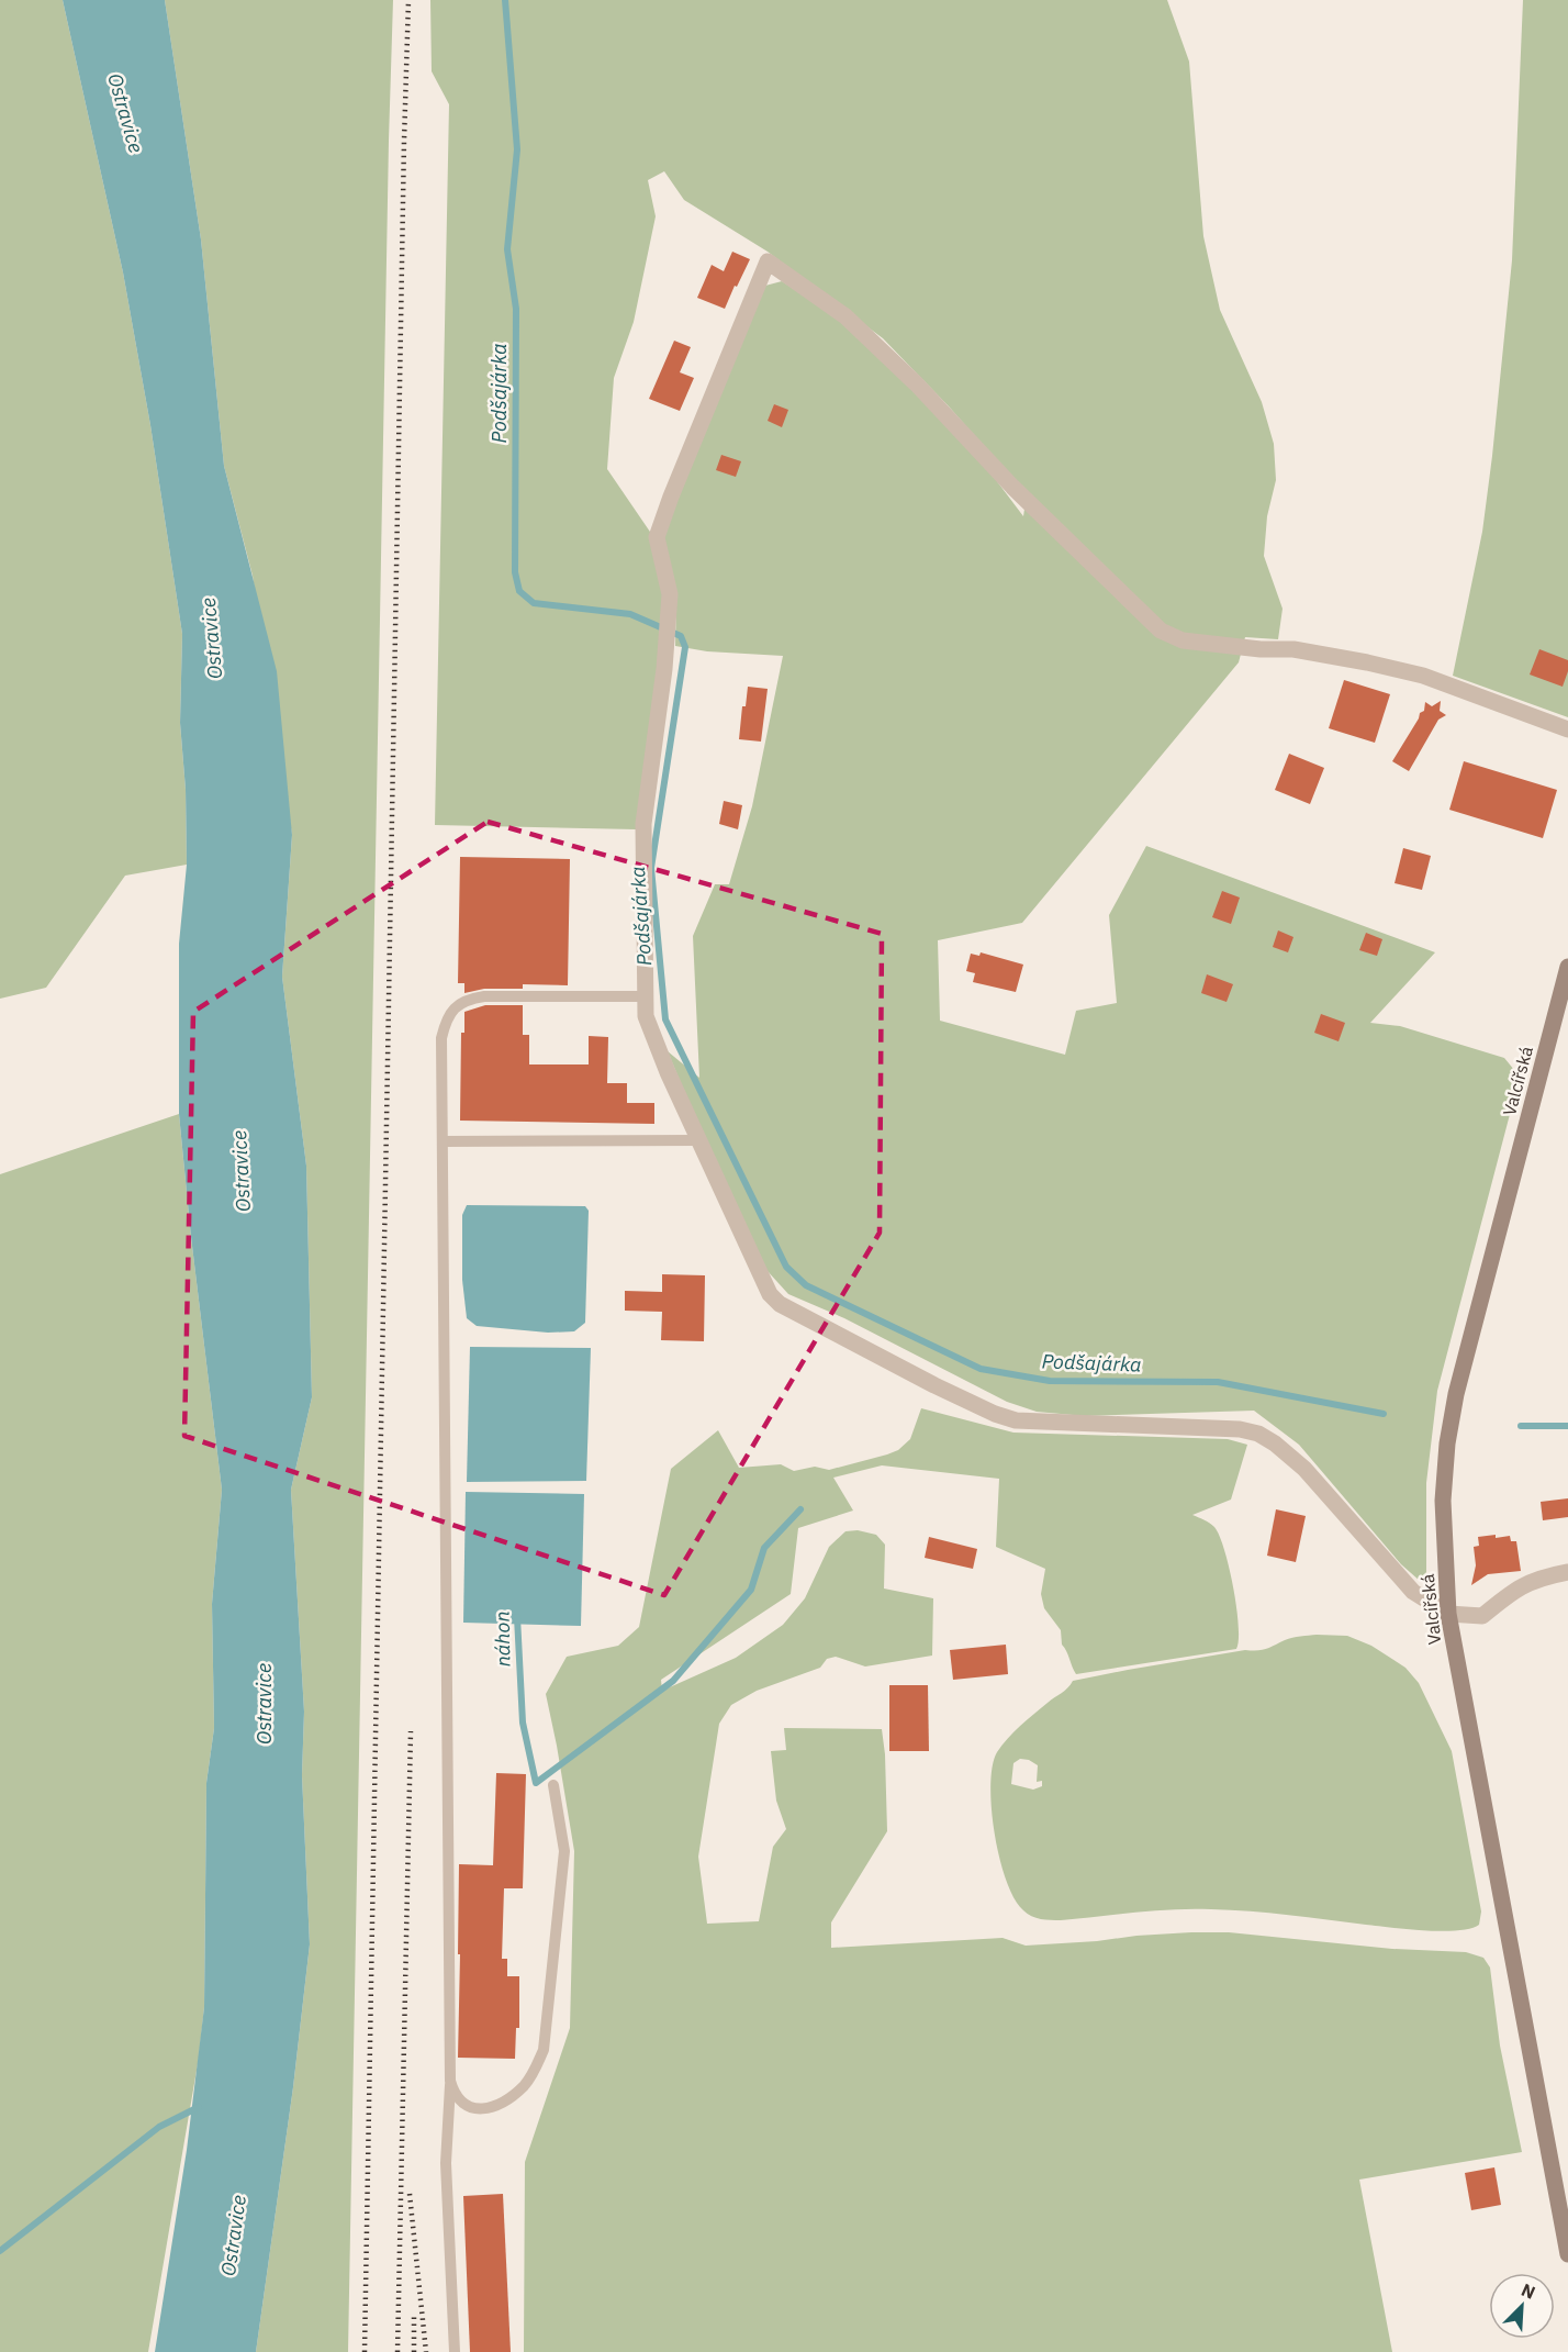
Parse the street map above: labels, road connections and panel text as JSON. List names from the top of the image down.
{
  "streets": {
    "main road": ["Valcířská"]
  },
  "water": ["Ostravice", "Podšajárka", "náhon"],
  "north": "top right"
}
